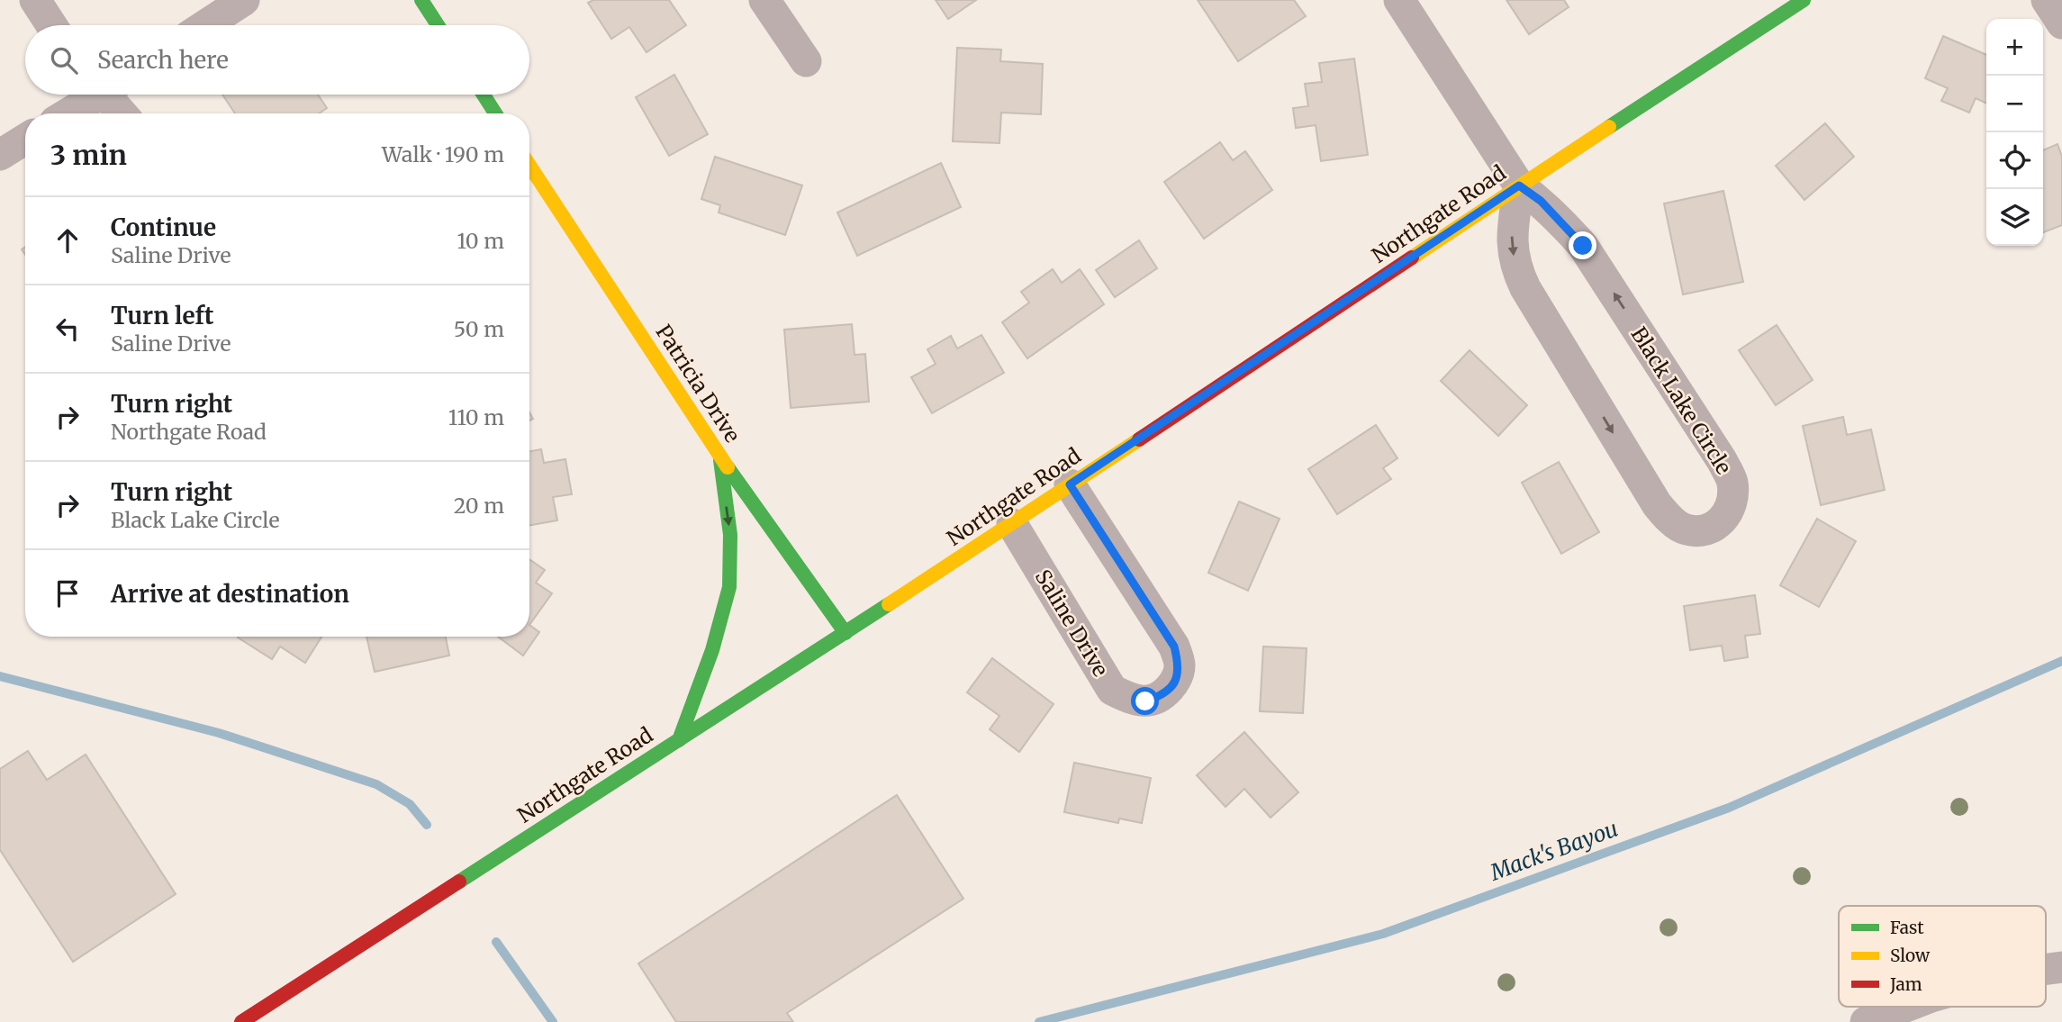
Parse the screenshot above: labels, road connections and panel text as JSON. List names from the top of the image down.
{
  "streets": {
    "main road": ["Northgate Road", "Patricia Drive"],
    "street": ["Black Lake Circle", "Saline Drive"]
  },
  "crossings": [
    ["Northgate Road", "Patricia Drive"],
    ["Northgate Road", "Black Lake Circle"],
    ["Northgate Road", "Saline Drive"]
  ],
  "water": ["Mack's Bayou"],
  "legend": ["Fast", "Slow", "Jam"],
  "page": {
    "map_buttons": ["+", "−"],
    "search": "Search here",
    "heading": ["3 min", "Walk · 190 m"],
    "list": [
      ["Continue", "Saline Drive", "10 m"],
      ["Turn left", "Saline Drive", "50 m"],
      ["Turn right", "Northgate Road", "110 m"],
      ["Turn right", "Black Lake Circle", "20 m"],
      "Arrive at destination"
    ]
  }
}
